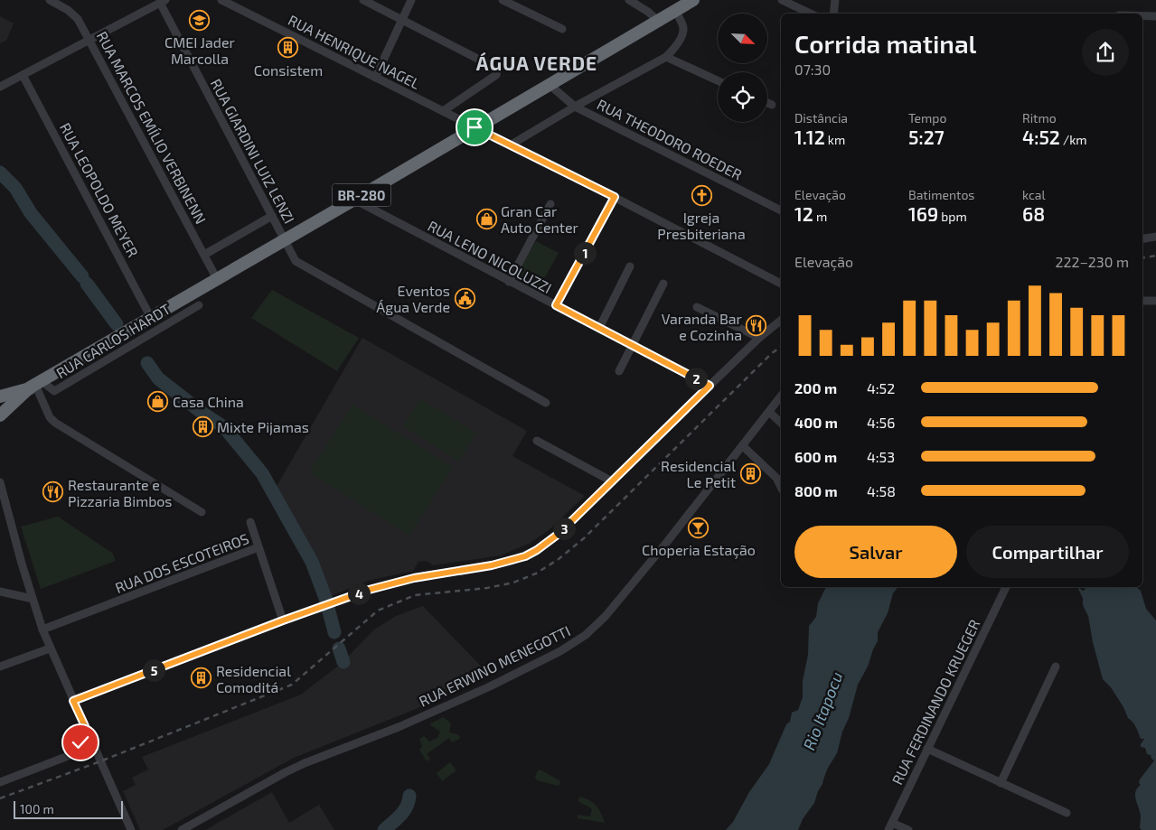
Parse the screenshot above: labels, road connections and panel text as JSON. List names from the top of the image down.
{
  "streets": {
    "highway": ["BR-280"],
    "street": [
      "RUA HENRIQUE NAGEL",
      "RUA MARCOS EMÍLIO VERBINENN",
      "RUA THEODORO ROEDER",
      "RUA GIARDINI LUIZ LENZI",
      "RUA LEOPOLDO MEYER",
      "RUA LENO NICOLUZZI",
      "RUA CARLOS HARDT",
      "RUA DOS ESCOTEIROS",
      "RUA ERWINO MENEGOTTI",
      "RUA FERDINANDO KRUEGER"
    ]
  },
  "crossings": [
    ["RUA HENRIQUE NAGEL", "BR-280"],
    ["RUA MARCOS EMÍLIO VERBINENN", "BR-280"],
    ["RUA THEODORO ROEDER", "BR-280"],
    ["RUA GIARDINI LUIZ LENZI", "BR-280"],
    ["RUA LEOPOLDO MEYER", "BR-280"],
    ["BR-280", "RUA LENO NICOLUZZI"],
    ["BR-280", "RUA CARLOS HARDT"]
  ],
  "districts": ["ÁGUA VERDE"],
  "water": ["Rio Itapocu"],
  "places": {
    "school or university": ["CMEI Jader Marcolla"],
    "building": [
      "Consistem",
      "Mixte Pijamas",
      "Residencial Le Petit",
      "Residencial Comoditá"
    ],
    "church": ["Igreja Presbiteriana"],
    "shop": ["Gran Car Auto Center", "Casa China"],
    "public building": ["Eventos Água Verde"],
    "restaurant": ["Varanda Bar e Cozinha", "Restaurante e Pizzaria Bimbos"],
    "bar": ["Choperia Estação"]
  },
  "scale_bar": "100 m",
  "north": "bottom right",
  "page": {
    "heading": ["Corrida matinal", "07:30"],
    "stats": [
      ["Distância", "1.12 km"],
      ["Tempo", "5:27"],
      ["Ritmo", "4:52 /km"],
      ["Elevação", "12 m"],
      ["Batimentos", "169 bpm"],
      ["kcal", "68"]
    ],
    "pins": [
      "1",
      "2",
      "3",
      "4",
      "5"
    ],
    "chart": ["Elevação", "222–230 m"],
    "list": [
      {
        "name": "200 m",
        "note": "4:52"
      },
      {
        "name": "400 m",
        "note": "4:56"
      },
      {
        "name": "600 m",
        "note": "4:53"
      },
      {
        "name": "800 m",
        "note": "4:58"
      }
    ],
    "buttons": ["Salvar", "Compartilhar"],
    "scale": "100 m"
  }
}
